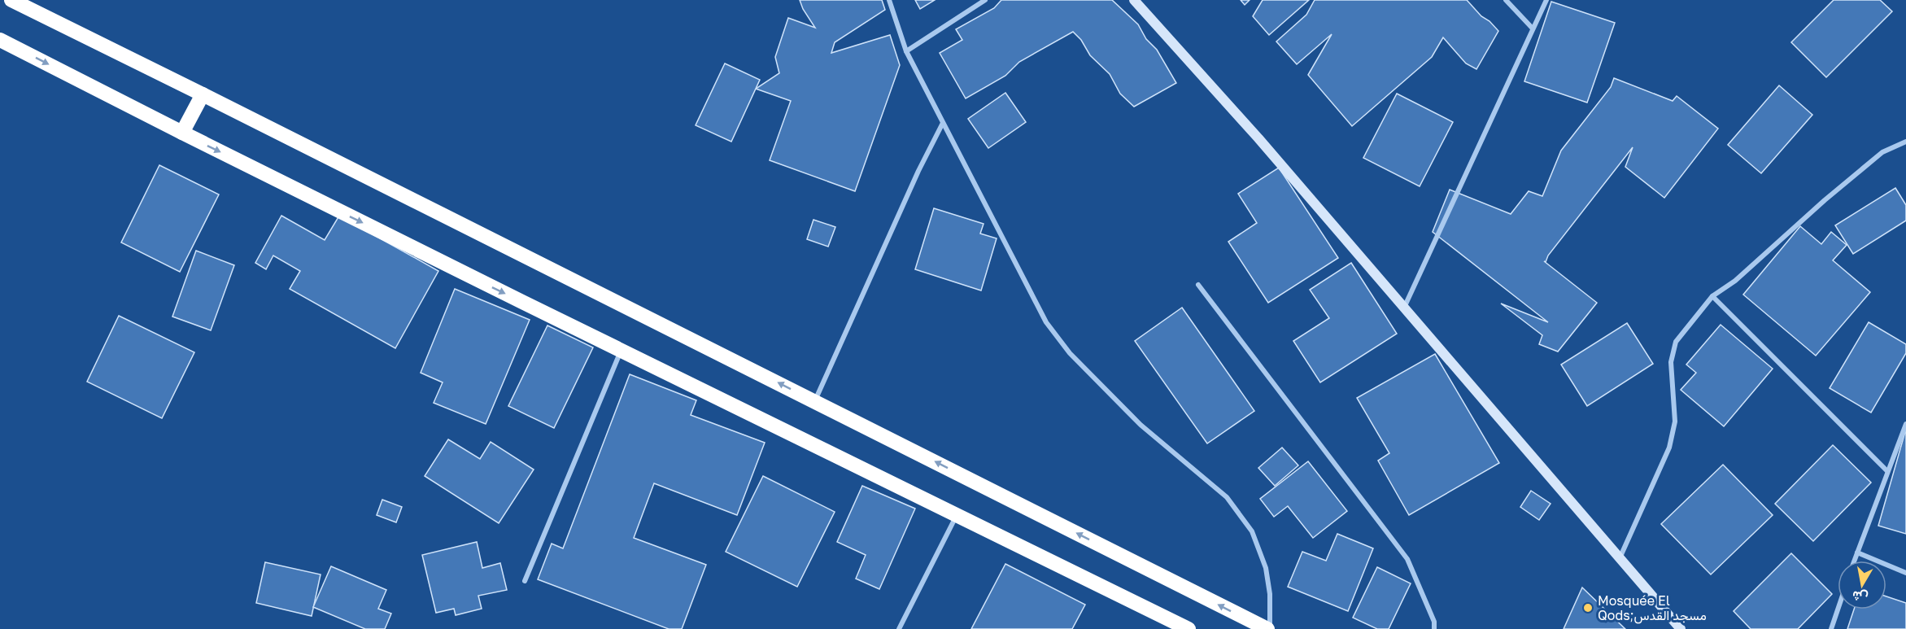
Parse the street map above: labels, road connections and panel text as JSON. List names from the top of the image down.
{
  "places": ["Mosquée El Qods;مسجد القدس"],
  "north": "bottom"
}
